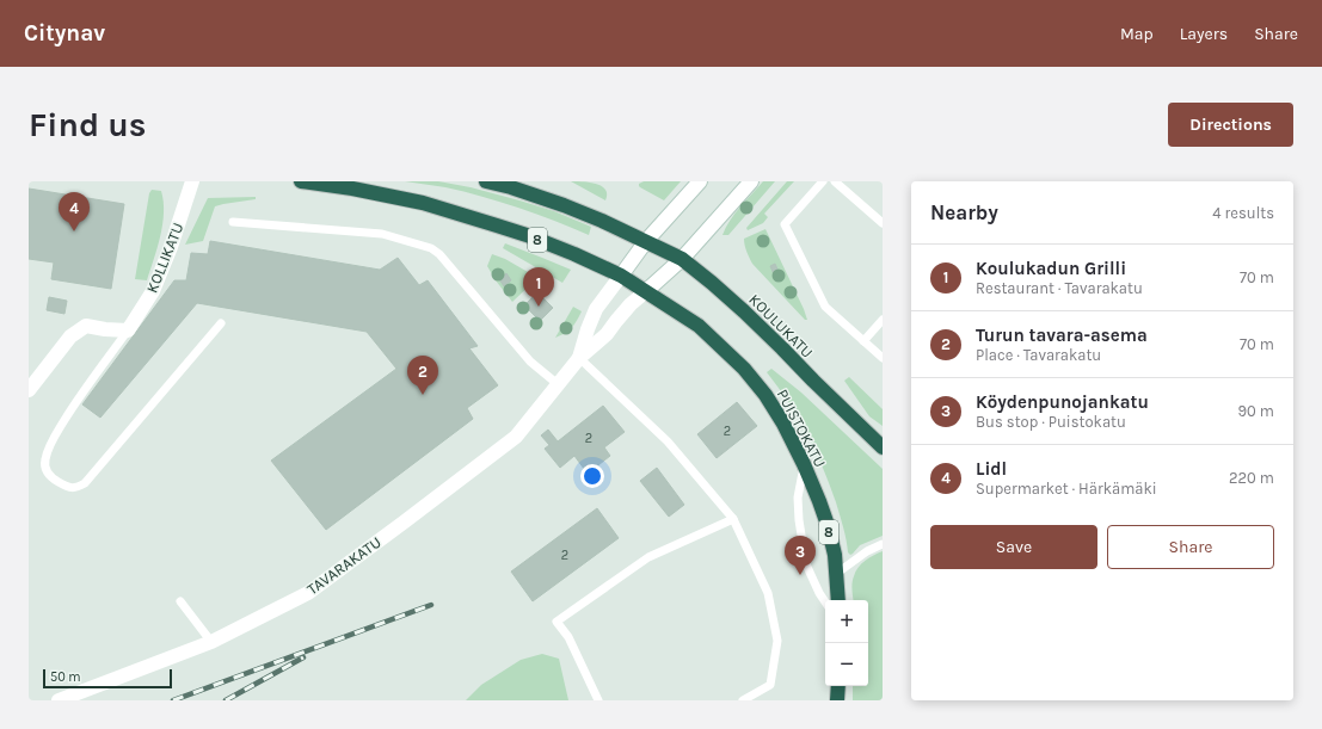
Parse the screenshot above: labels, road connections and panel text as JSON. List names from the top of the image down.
{
  "streets": {
    "highway": ["8", "KOULUKATU", "PUISTOKATU"],
    "street": ["KOLLIKATU", "TAVARAKATU"]
  },
  "crossings": [
    ["8", "PUISTOKATU"],
    ["8", "TAVARAKATU"],
    ["KOULUKATU", "TAVARAKATU"],
    ["PUISTOKATU", "TAVARAKATU"]
  ],
  "house_numbers": ["2", "2", "2"],
  "scale_bar": "50 m",
  "page": {
    "header": "Citynav",
    "nav": ["Map", "Layers", "Share"],
    "buttons": [
      "Directions",
      ["Save", "Share"]
    ],
    "title": "Find us",
    "heading": ["Nearby", "4 results"],
    "pins": [
      "4",
      "1",
      "2",
      "3"
    ],
    "list": [
      {
        "mark": "1",
        "name": "Koulukadun Grilli",
        "note": "Restaurant · Tavarakatu",
        "value": "70 m"
      },
      {
        "mark": "2",
        "name": "Turun tavara-asema",
        "note": "Place · Tavarakatu",
        "value": "70 m"
      },
      {
        "mark": "3",
        "name": "Köydenpunojankatu",
        "note": "Bus stop · Puistokatu",
        "value": "90 m"
      },
      {
        "mark": "4",
        "name": "Lidl",
        "note": "Supermarket · Härkämäki",
        "value": "220 m"
      }
    ],
    "map_buttons": ["+", "−"],
    "scale": "50 m"
  }
}
